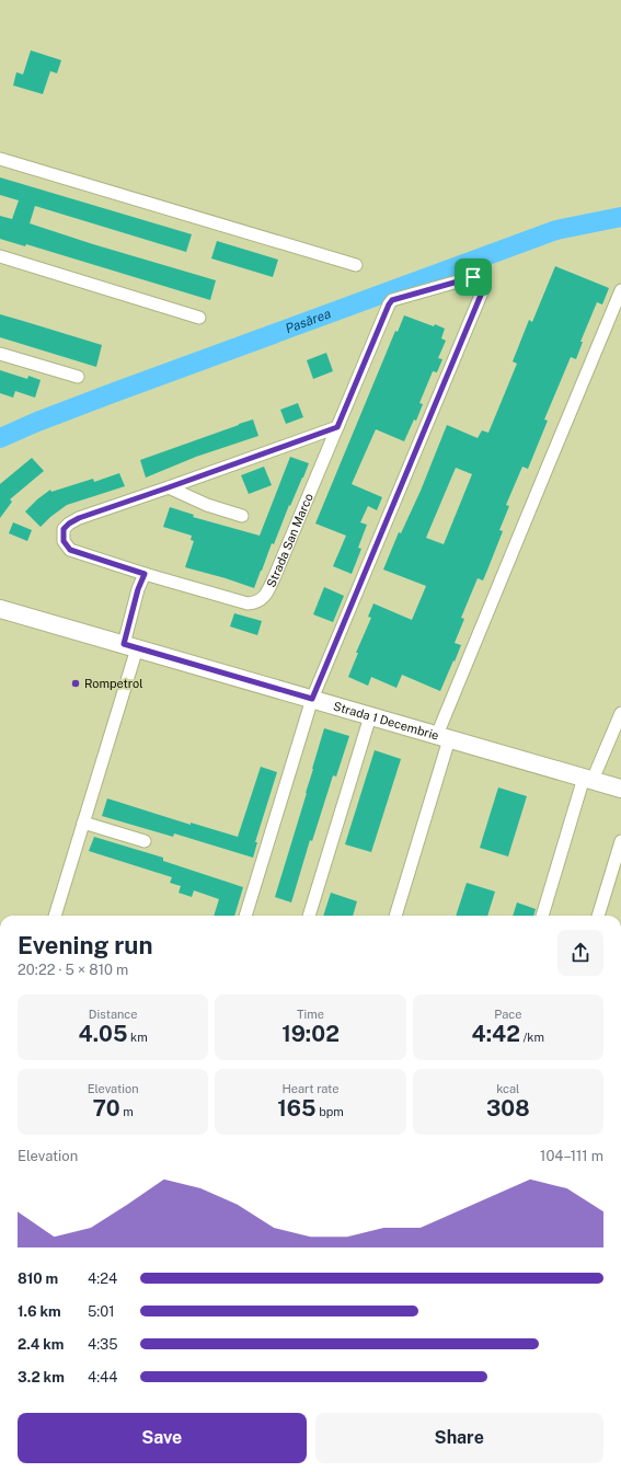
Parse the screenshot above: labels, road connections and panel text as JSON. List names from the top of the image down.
{
  "streets": {
    "main road": ["Strada 1 Decembrie"],
    "street": ["Strada San Marco"]
  },
  "crossings": [
    ["Strada San Marco", "Strada 1 Decembrie"]
  ],
  "water": ["Pasărea"],
  "places": ["Rompetrol"],
  "page": {
    "heading": ["Evening run", "20:22 · 5 × 810 m"],
    "stats": [
      ["Distance", "4.05 km"],
      ["Time", "19:02"],
      ["Pace", "4:42 /km"],
      ["Elevation", "70 m"],
      ["Heart rate", "165 bpm"],
      ["kcal", "308"]
    ],
    "chart": ["Elevation", "104–111 m"],
    "list": [
      {
        "name": "810 m",
        "note": "4:24"
      },
      {
        "name": "1.6 km",
        "note": "5:01"
      },
      {
        "name": "2.4 km",
        "note": "4:35"
      },
      {
        "name": "3.2 km",
        "note": "4:44"
      }
    ],
    "buttons": ["Save", "Share"]
  }
}
